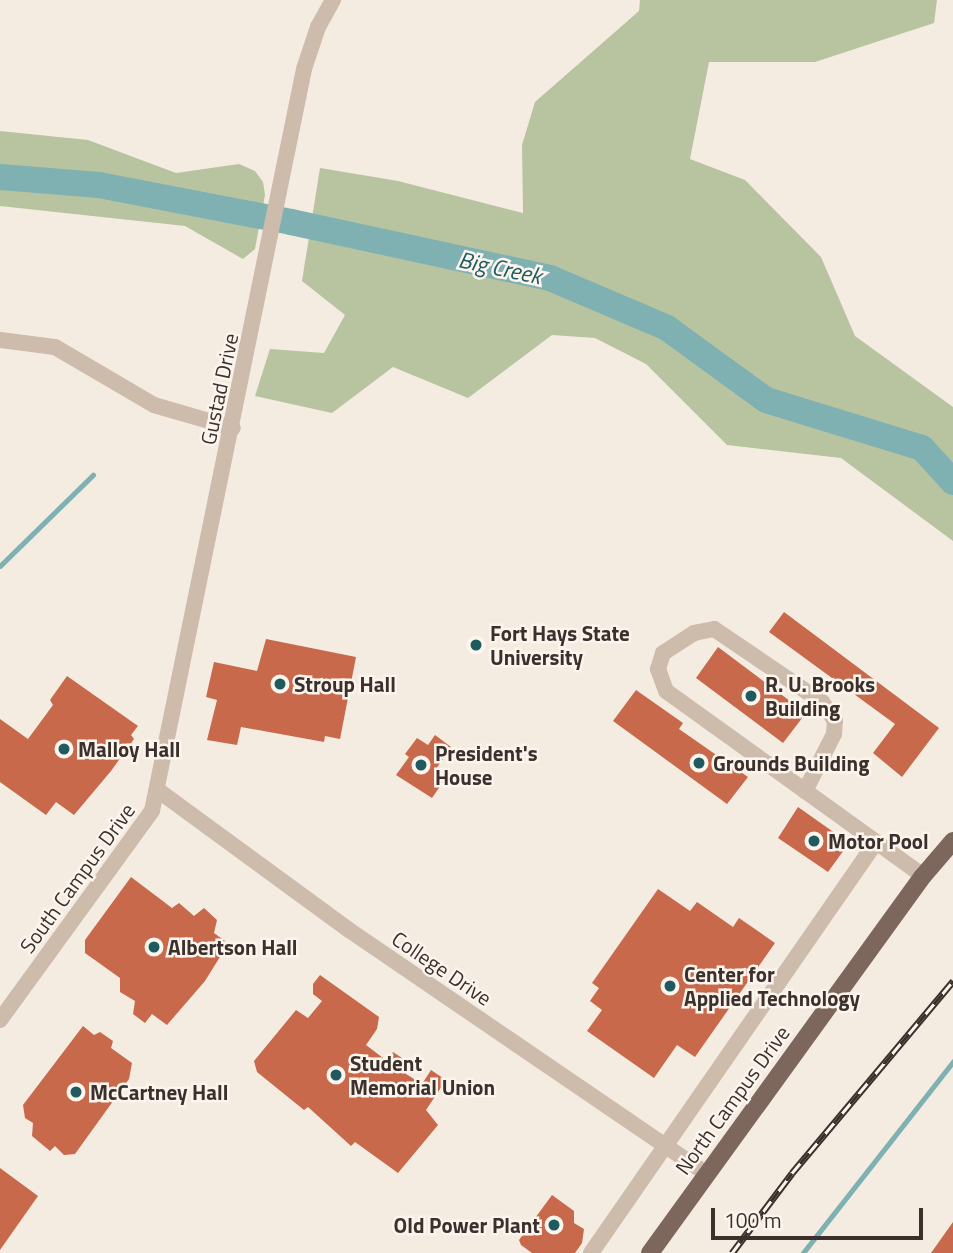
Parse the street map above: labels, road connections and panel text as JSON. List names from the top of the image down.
{
  "streets": {
    "main road": ["North Campus Drive"],
    "street": ["Gustad Drive", "South Campus Drive", "College Drive"]
  },
  "crossings": [
    ["Gustad Drive", "South Campus Drive"],
    ["Gustad Drive", "College Drive"],
    ["South Campus Drive", "College Drive"],
    ["College Drive", "North Campus Drive"]
  ],
  "water": ["Big Creek"],
  "places": [
    "Fort Hays State University",
    "Stroup Hall",
    "R. U. Brooks Building",
    "Malloy Hall",
    "Grounds Building",
    "President's House",
    "Motor Pool",
    "Albertson Hall",
    "Center for Applied Technology",
    "Student Memorial Union",
    "McCartney Hall",
    "Old Power Plant"
  ],
  "scale_bar": "100 m"
}
